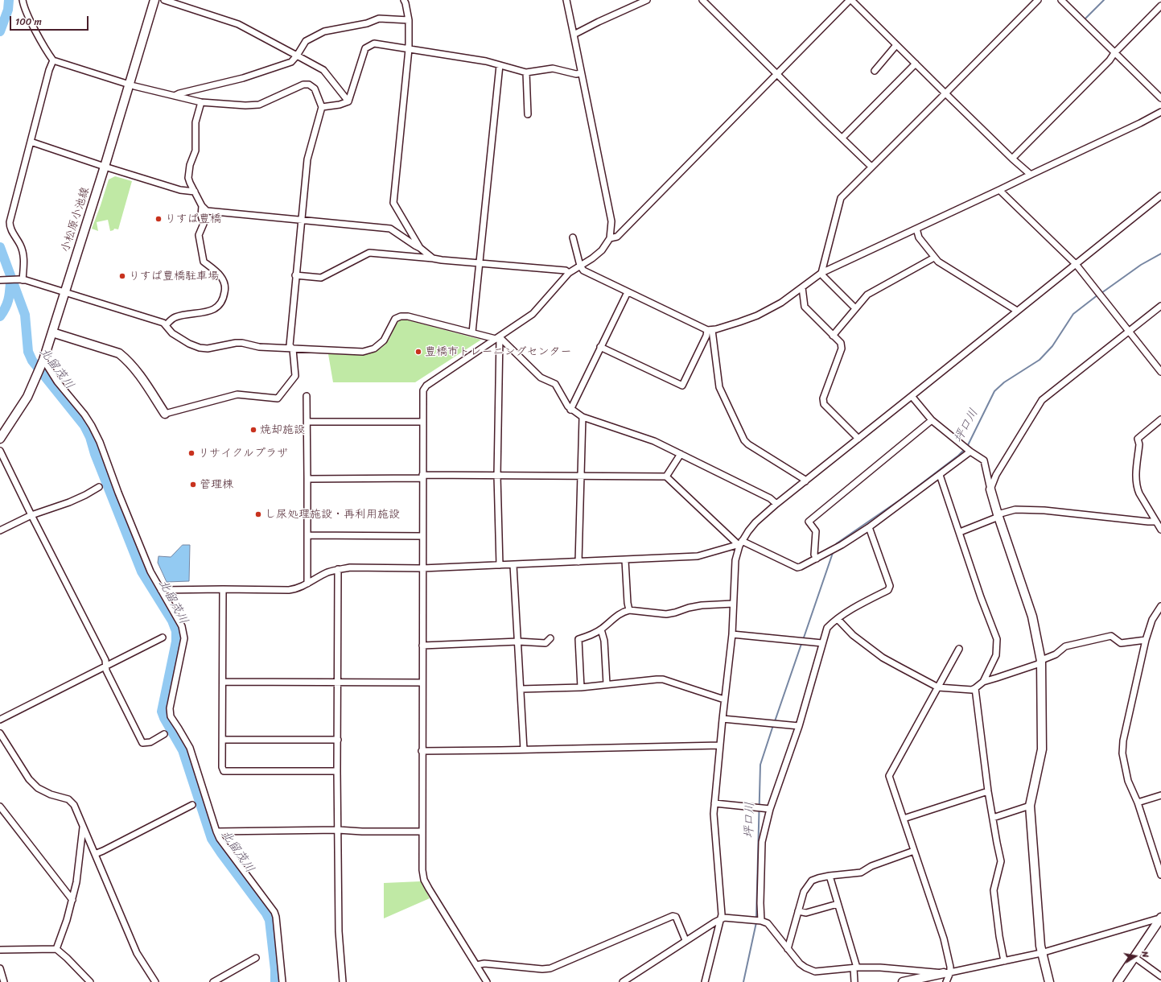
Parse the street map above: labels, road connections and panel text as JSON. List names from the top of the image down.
{
  "streets": {
    "street": ["小松原小池線"]
  },
  "water": ["北留茂川", "坪口川"],
  "places": [
    "りすぱ豊橋",
    "りすぱ豊橋駐車場",
    "豊橋市トレーニングセンター",
    "焼却施設",
    "リサイクルプラザ",
    "管理棟",
    "し尿処理施設・再利用施設"
  ],
  "scale_bar": "100 m",
  "north": "right"
}
